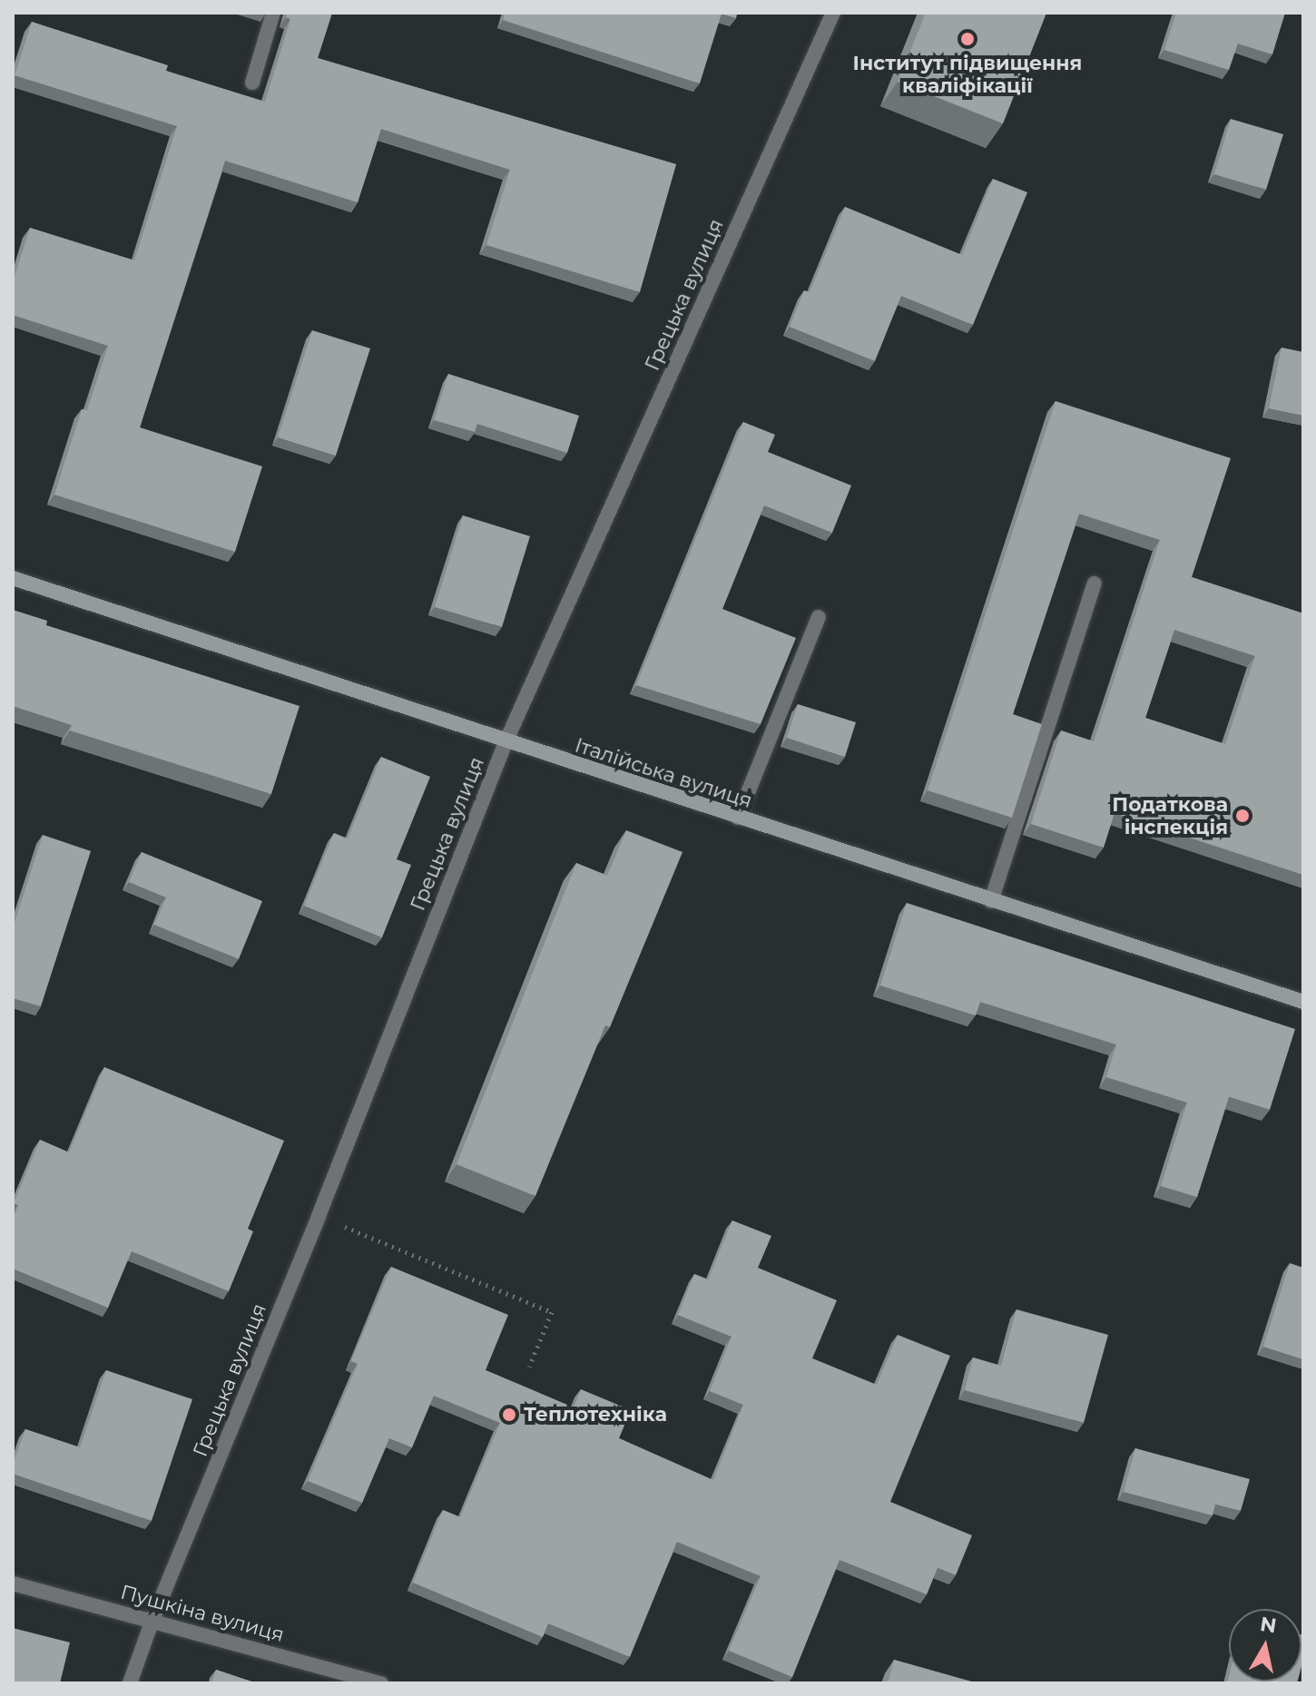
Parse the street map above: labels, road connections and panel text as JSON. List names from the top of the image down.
{
  "streets": {
    "street": ["Грецька вулиця", "Італійська вулиця", "Пушкіна вулиця"]
  },
  "crossings": [
    ["Грецька вулиця", "Італійська вулиця"],
    ["Грецька вулиця", "Пушкіна вулиця"]
  ],
  "places": ["Інститут підвищення кваліфікації", "Податкова інспекція", "Теплотехніка"],
  "north": "top"
}
